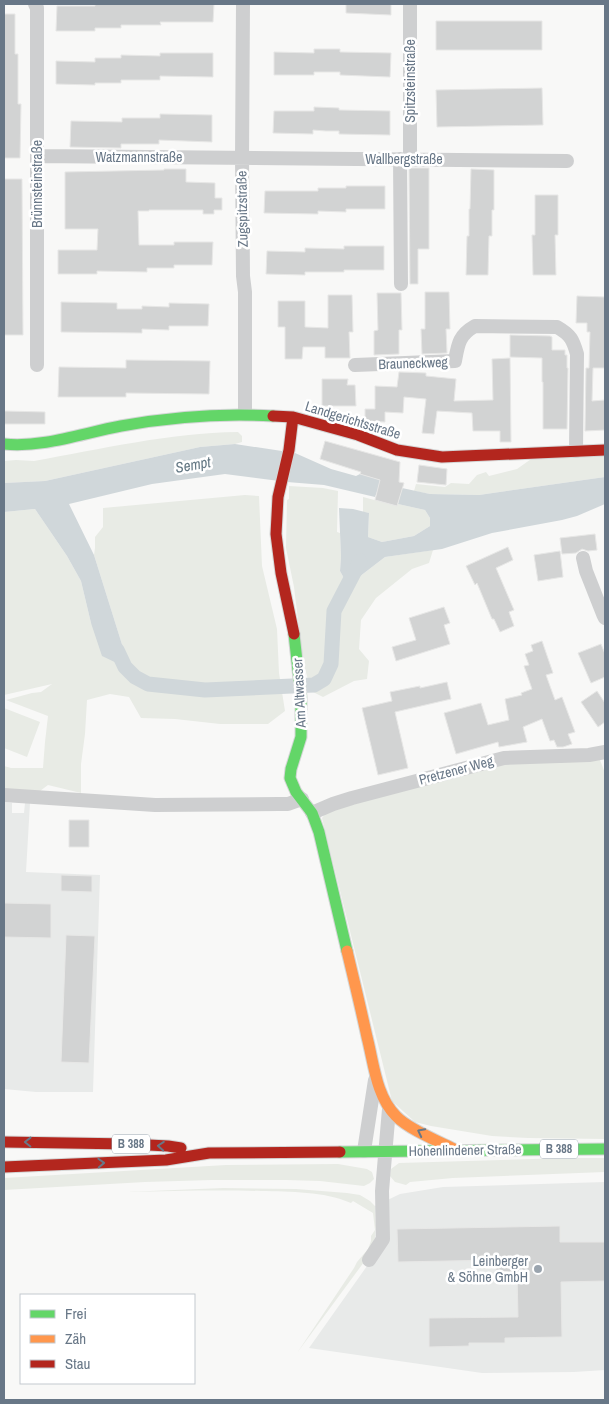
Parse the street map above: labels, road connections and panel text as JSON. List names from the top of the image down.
{
  "streets": {
    "street": [
      "Spitzsteinstraße",
      "Watzmannstraße",
      "Wallbergstraße",
      "Brünnsteinstraße",
      "Zugspitzstraße",
      "Brauneckweg",
      "Landgerichtsstraße",
      "Am Altwasser",
      "Pretzener Weg",
      "B 388",
      "Hohenlindener Straße"
    ]
  },
  "crossings": [
    ["Spitzsteinstraße", "Wallbergstraße"],
    ["Watzmannstraße", "Wallbergstraße"],
    ["Watzmannstraße", "Brünnsteinstraße"],
    ["Watzmannstraße", "Zugspitzstraße"],
    ["Wallbergstraße", "Zugspitzstraße"],
    ["Zugspitzstraße", "Landgerichtsstraße"],
    ["Brauneckweg", "Landgerichtsstraße"],
    ["Landgerichtsstraße", "Am Altwasser"],
    ["Am Altwasser", "Pretzener Weg"],
    ["Am Altwasser", "Hohenlindener Straße"]
  ],
  "water": ["Sempt"],
  "places": ["Leinberger & Söhne GmbH"],
  "legend": ["Frei", "Zäh", "Stau"]
}
